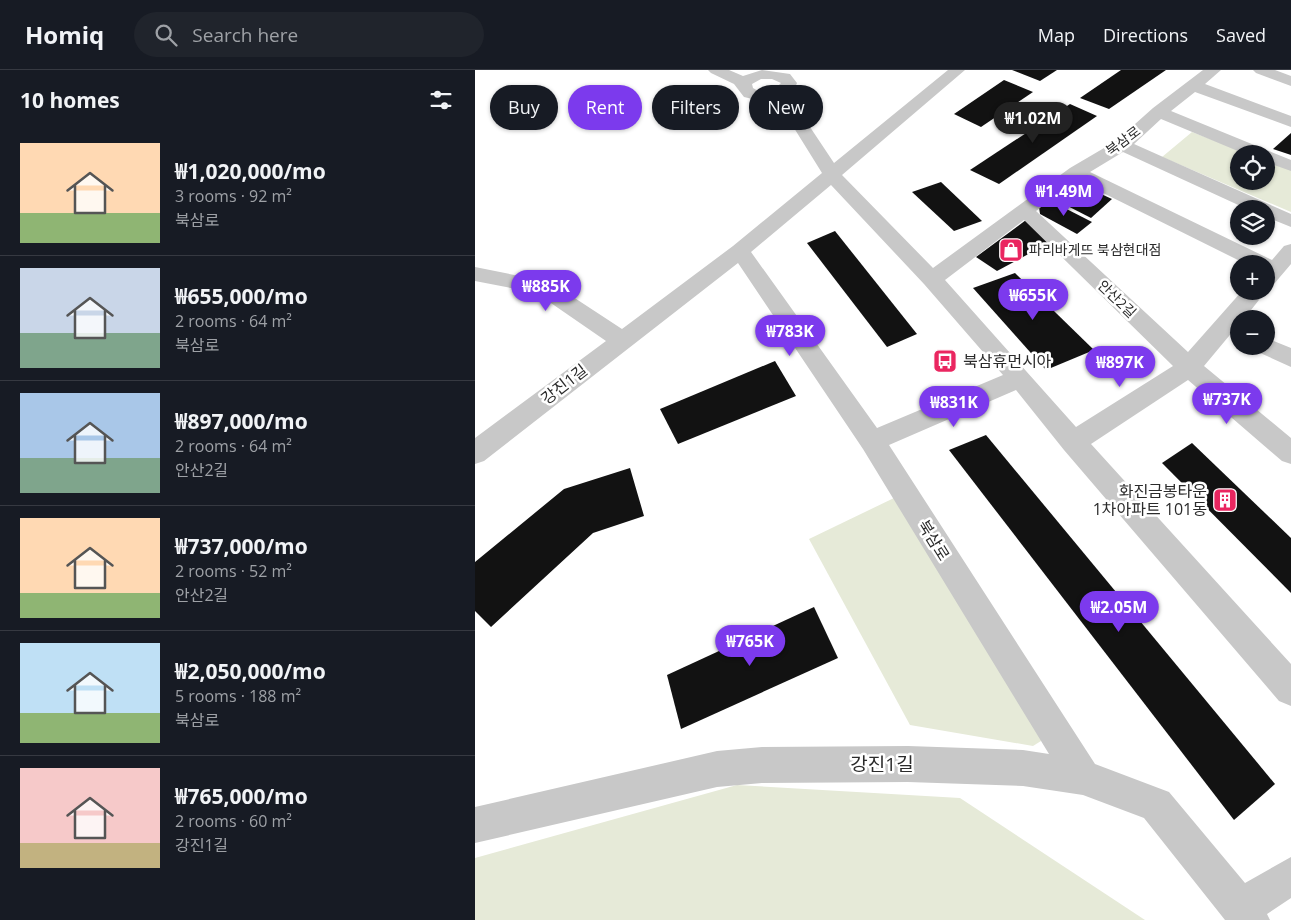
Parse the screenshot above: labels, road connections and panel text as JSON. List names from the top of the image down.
{
  "streets": {
    "street": ["북삼로", "안산2길", "강진1길"]
  },
  "crossings": [
    ["북삼로", "안산2길"],
    ["북삼로", "강진1길"]
  ],
  "places": {
    "shop": ["파리바게뜨 북삼현대점"],
    "bus stop": ["북삼휴먼시아"],
    "building": ["화진금봉타운 1차아파트 101동"]
  },
  "page": {
    "header": "Homiq",
    "search": "Search here",
    "nav": ["Map", "Directions", "Saved"],
    "heading": "10 homes",
    "chip": [
      "Buy",
      "Rent",
      "Filters",
      "New"
    ],
    "price": [
      "₩1.02M",
      "₩1.49M",
      "₩885K",
      "₩655K",
      "₩783K",
      "₩897K",
      "₩737K",
      "₩831K",
      "₩2.05M",
      "₩765K"
    ],
    "list": [
      {
        "name": "₩1,020,000/mo",
        "note": "3 rooms · 92 m² · 북삼로"
      },
      {
        "name": "₩655,000/mo",
        "note": "2 rooms · 64 m² · 북삼로"
      },
      {
        "name": "₩897,000/mo",
        "note": "2 rooms · 64 m² · 안산2길"
      },
      {
        "name": "₩737,000/mo",
        "note": "2 rooms · 52 m² · 안산2길"
      },
      {
        "name": "₩2,050,000/mo",
        "note": "5 rooms · 188 m² · 북삼로"
      },
      {
        "name": "₩765,000/mo",
        "note": "2 rooms · 60 m² · 강진1길"
      }
    ],
    "map_buttons": ["+", "−"]
  }
}
